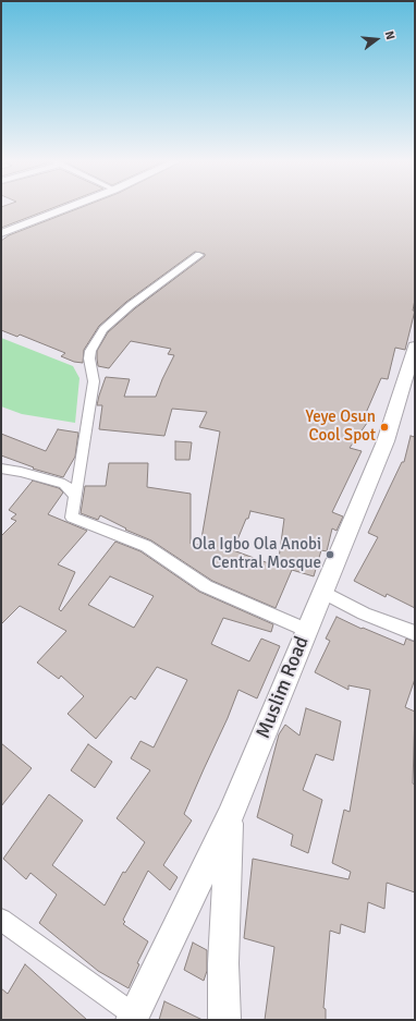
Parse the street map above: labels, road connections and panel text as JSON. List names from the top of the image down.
{
  "streets": {
    "street": ["Muslim Road"]
  },
  "places": ["Yeye Osun Cool Spot", "Ola Igbo Ola Anobi Central Mosque"],
  "north": "right"
}
